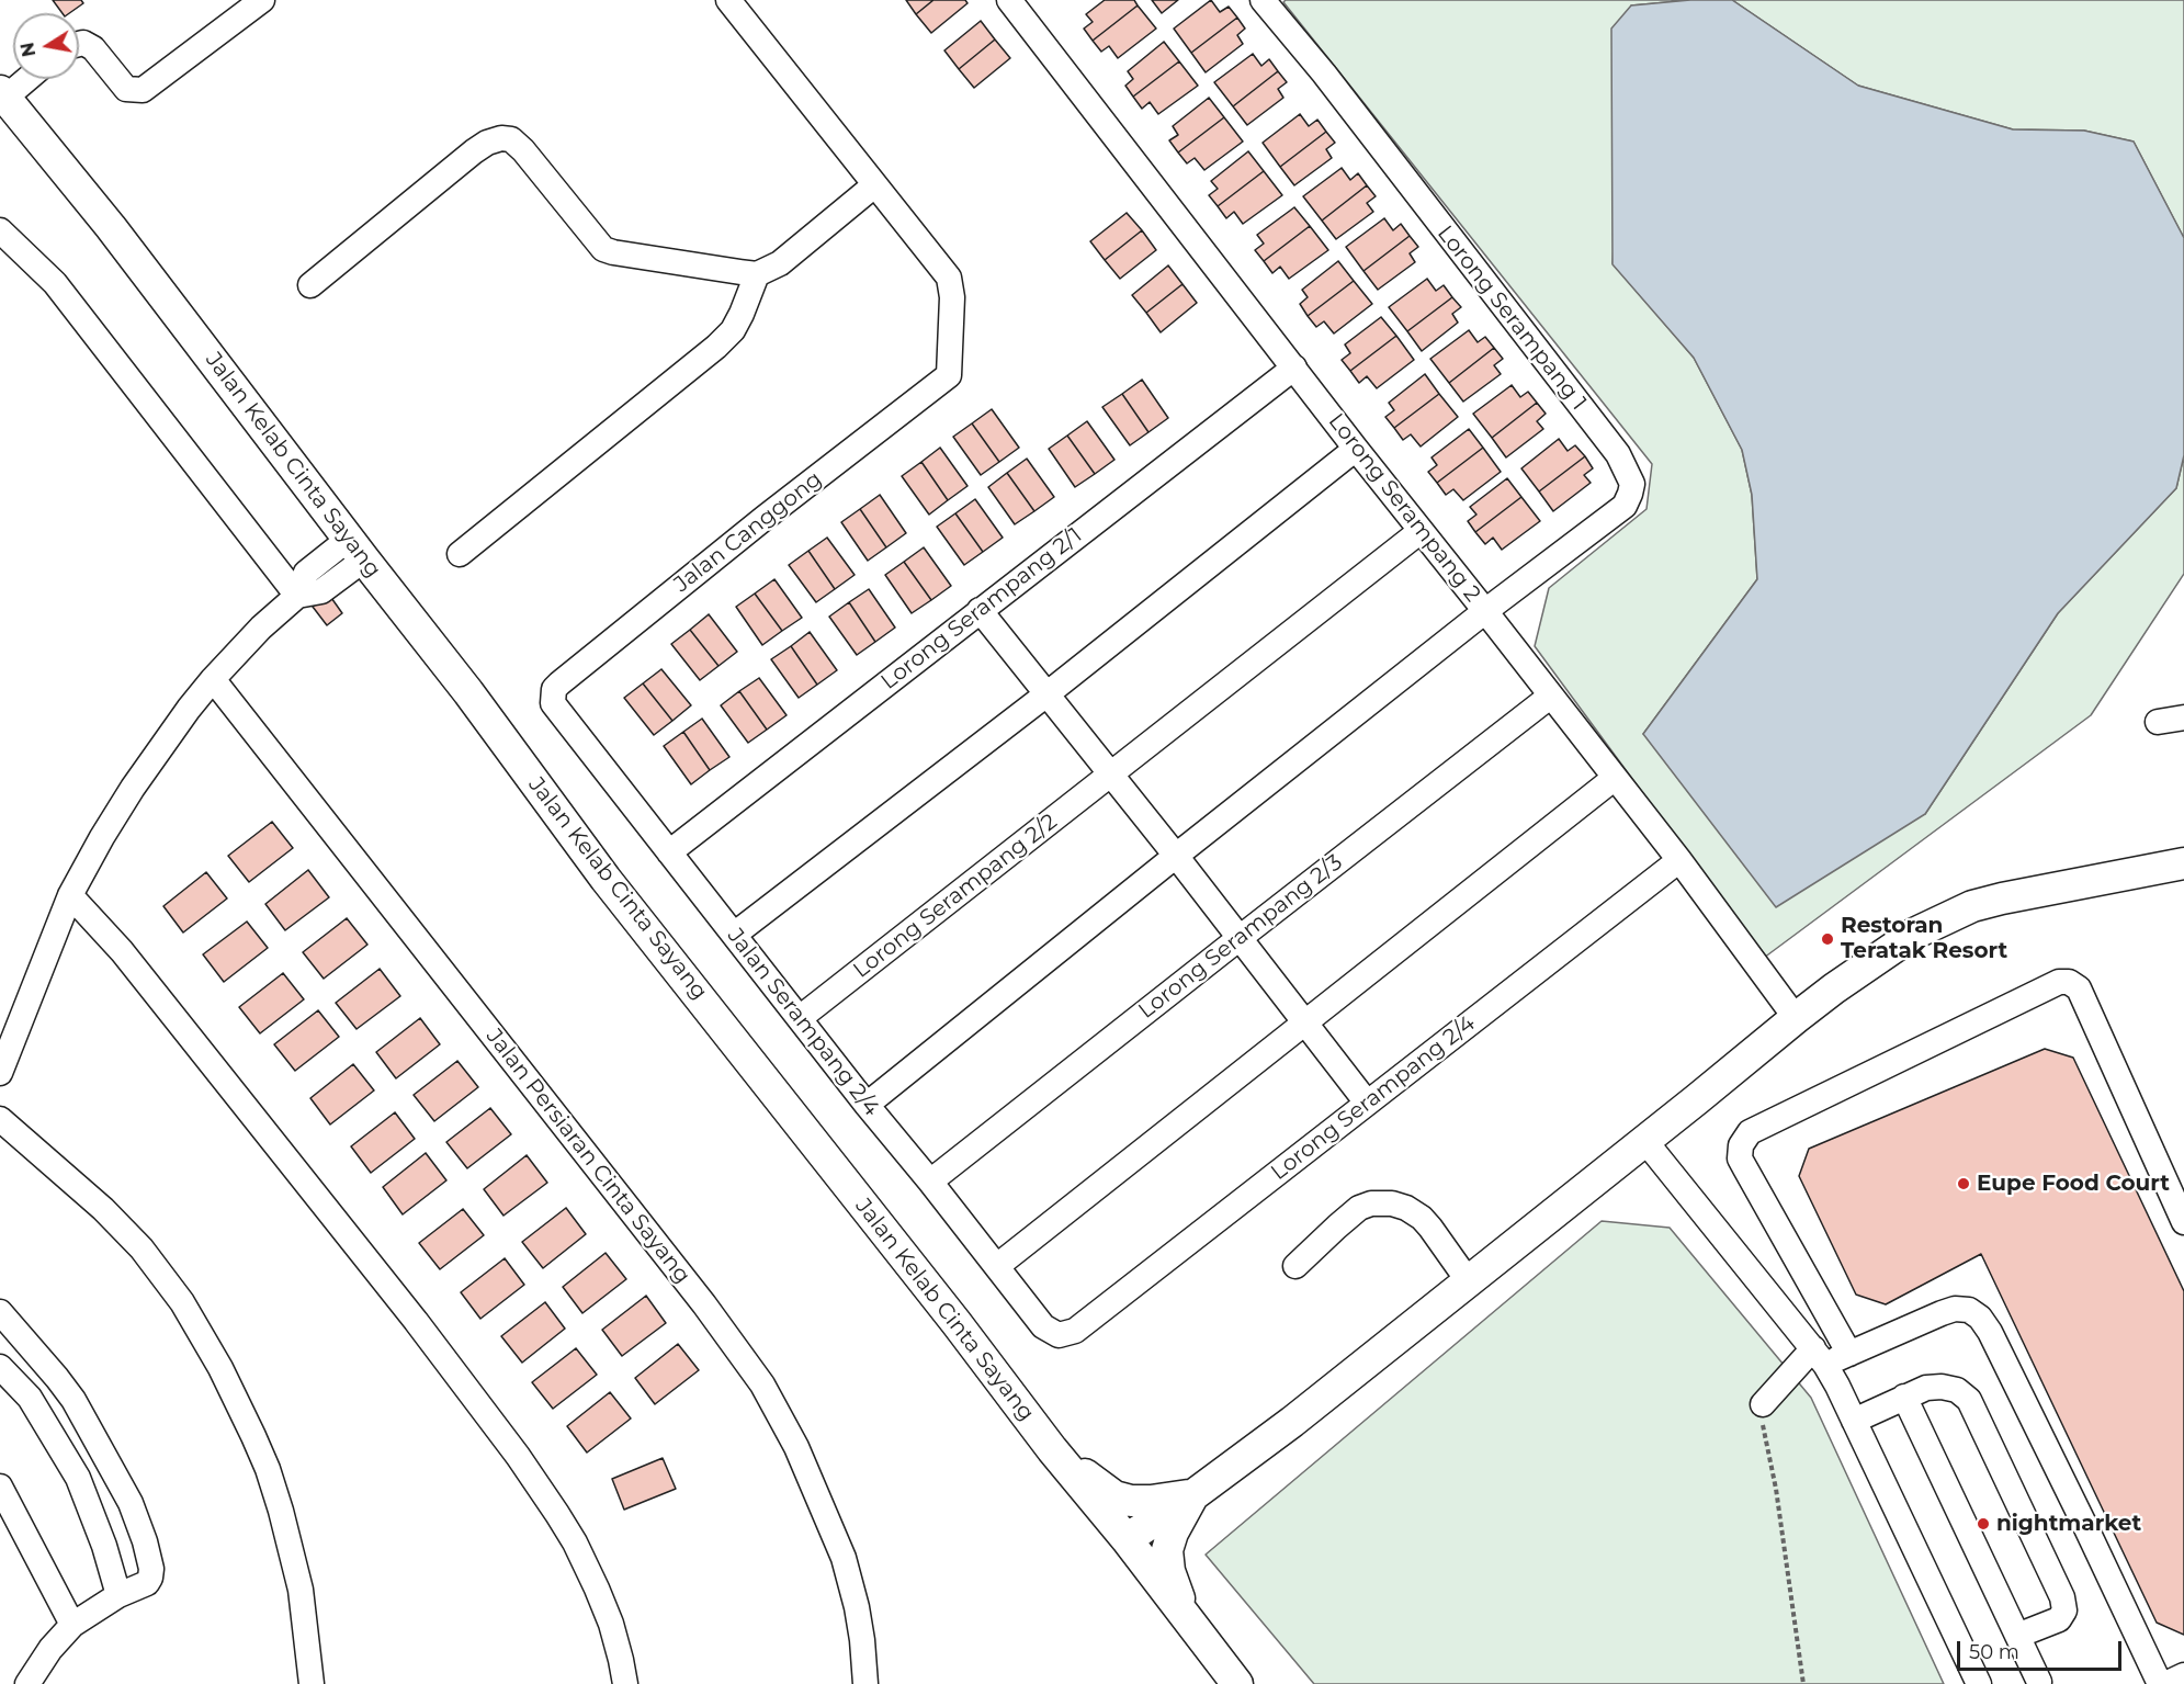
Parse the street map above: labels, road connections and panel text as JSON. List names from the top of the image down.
{
  "streets": {
    "main road": ["Jalan Kelab Cinta Sayang"],
    "street": [
      "Lorong Serampang 1",
      "Lorong Serampang 2",
      "Jalan Canggong",
      "Lorong Serampang 2/1",
      "Lorong Serampang 2/2",
      "Lorong Serampang 2/3",
      "Jalan Serampang 2/4",
      "Lorong Serampang 2/4",
      "Jalan Persiaran Cinta Sayang"
    ]
  },
  "crossings": [
    ["Lorong Serampang 1", "Lorong Serampang 2"],
    ["Lorong Serampang 1", "Jalan Serampang 2/4"],
    ["Lorong Serampang 2", "Lorong Serampang 2/1"],
    ["Lorong Serampang 2", "Lorong Serampang 2/2"],
    ["Lorong Serampang 2", "Lorong Serampang 2/3"],
    ["Lorong Serampang 2", "Lorong Serampang 2/4"],
    ["Jalan Canggong", "Jalan Serampang 2/4"],
    ["Lorong Serampang 2/1", "Jalan Serampang 2/4"],
    ["Lorong Serampang 2/2", "Jalan Serampang 2/4"],
    ["Lorong Serampang 2/3", "Jalan Serampang 2/4"],
    ["Jalan Serampang 2/4", "Lorong Serampang 2/4"]
  ],
  "places": ["Restoran Teratak Resort", "Eupe Food Court", "nightmarket"],
  "scale_bar": "50 m",
  "north": "left"
}
